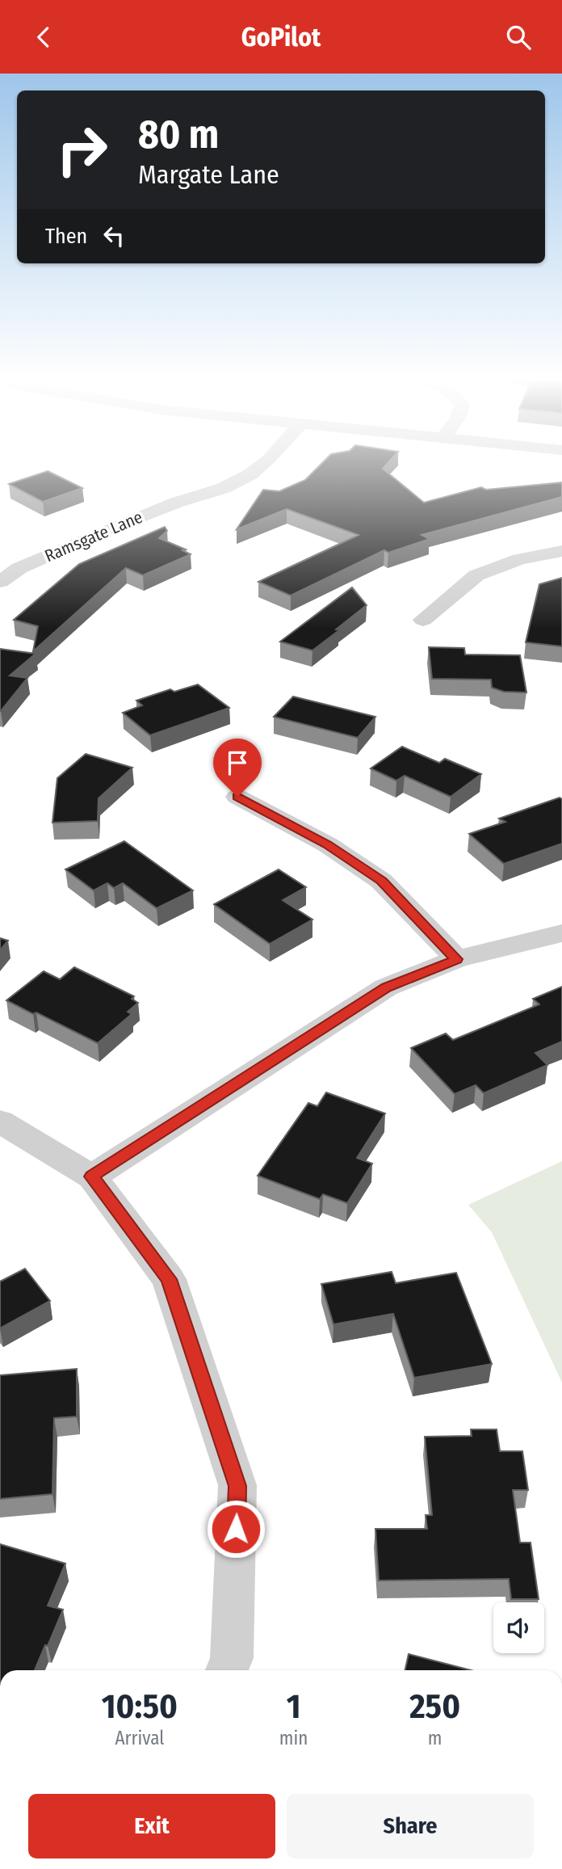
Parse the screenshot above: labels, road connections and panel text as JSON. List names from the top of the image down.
{
  "streets": {
    "street": ["Ramsgate Lane"]
  },
  "page": {
    "header": "GoPilot",
    "turn": ["80 m", "Margate Lane"],
    "then": "Then",
    "eta": [
      "10:50",
      "Arrival",
      "1",
      "min",
      "250",
      "m"
    ],
    "buttons": ["Exit", "Share"]
  }
}
